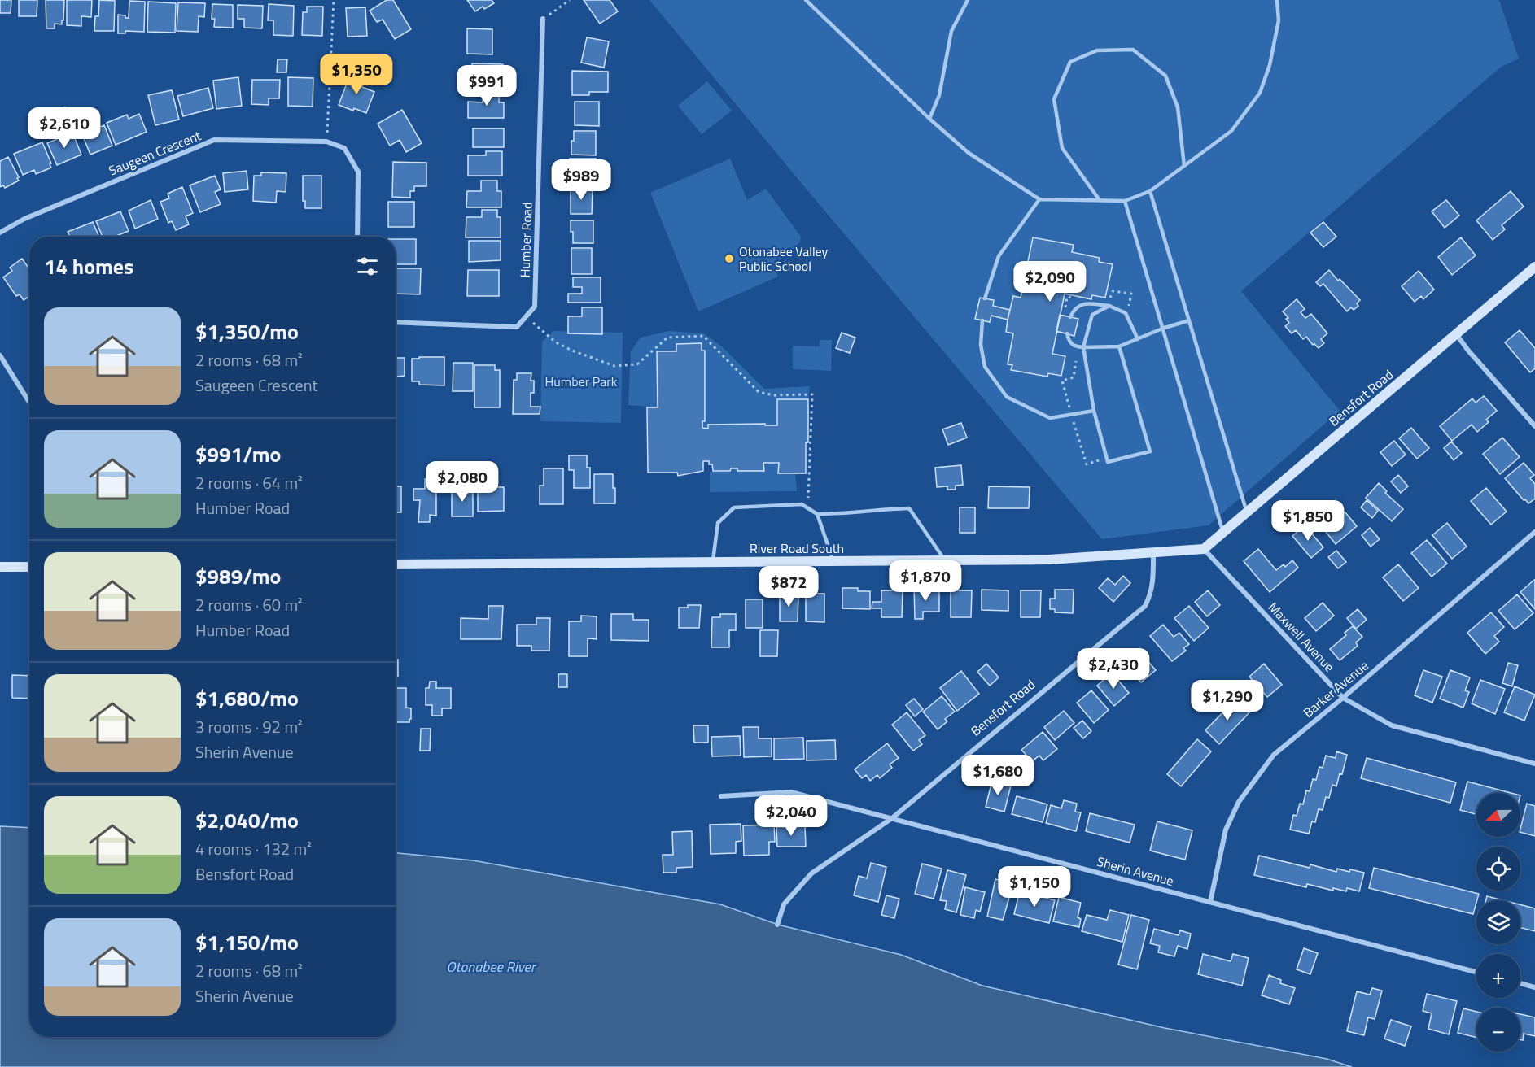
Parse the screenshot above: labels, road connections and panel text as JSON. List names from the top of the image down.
{
  "streets": {
    "street": [
      "Saugeen Crescent",
      "Humber Road",
      "Bensfort Road",
      "River Road South",
      "Maxwell Avenue",
      "Barker Avenue",
      "Sherin Avenue"
    ]
  },
  "crossings": [
    ["Bensfort Road", "River Road South"],
    ["Bensfort Road", "Maxwell Avenue"],
    ["Bensfort Road", "Sherin Avenue"],
    ["River Road South", "Maxwell Avenue"],
    ["Maxwell Avenue", "Barker Avenue"],
    ["Barker Avenue", "Sherin Avenue"]
  ],
  "water": ["Otonabee River"],
  "parks": ["Humber Park"],
  "places": ["Otonabee Valley Public School"],
  "north": "left",
  "page": {
    "price": [
      "$1,350",
      "$991",
      "$2,610",
      "$989",
      "$2,090",
      "$2,080",
      "$1,850",
      "$1,870",
      "$872",
      "$2,430",
      "$1,290",
      "$1,680",
      "$2,040",
      "$1,150"
    ],
    "heading": "14 homes",
    "list": [
      {
        "name": "$1,350/mo",
        "note": "2 rooms · 68 m² · Saugeen Crescent"
      },
      {
        "name": "$991/mo",
        "note": "2 rooms · 64 m² · Humber Road"
      },
      {
        "name": "$989/mo",
        "note": "2 rooms · 60 m² · Humber Road"
      },
      {
        "name": "$1,680/mo",
        "note": "3 rooms · 92 m² · Sherin Avenue"
      },
      {
        "name": "$2,040/mo",
        "note": "4 rooms · 132 m² · Bensfort Road"
      },
      {
        "name": "$1,150/mo",
        "note": "2 rooms · 68 m² · Sherin Avenue"
      }
    ],
    "map_buttons": ["+", "−"]
  }
}
